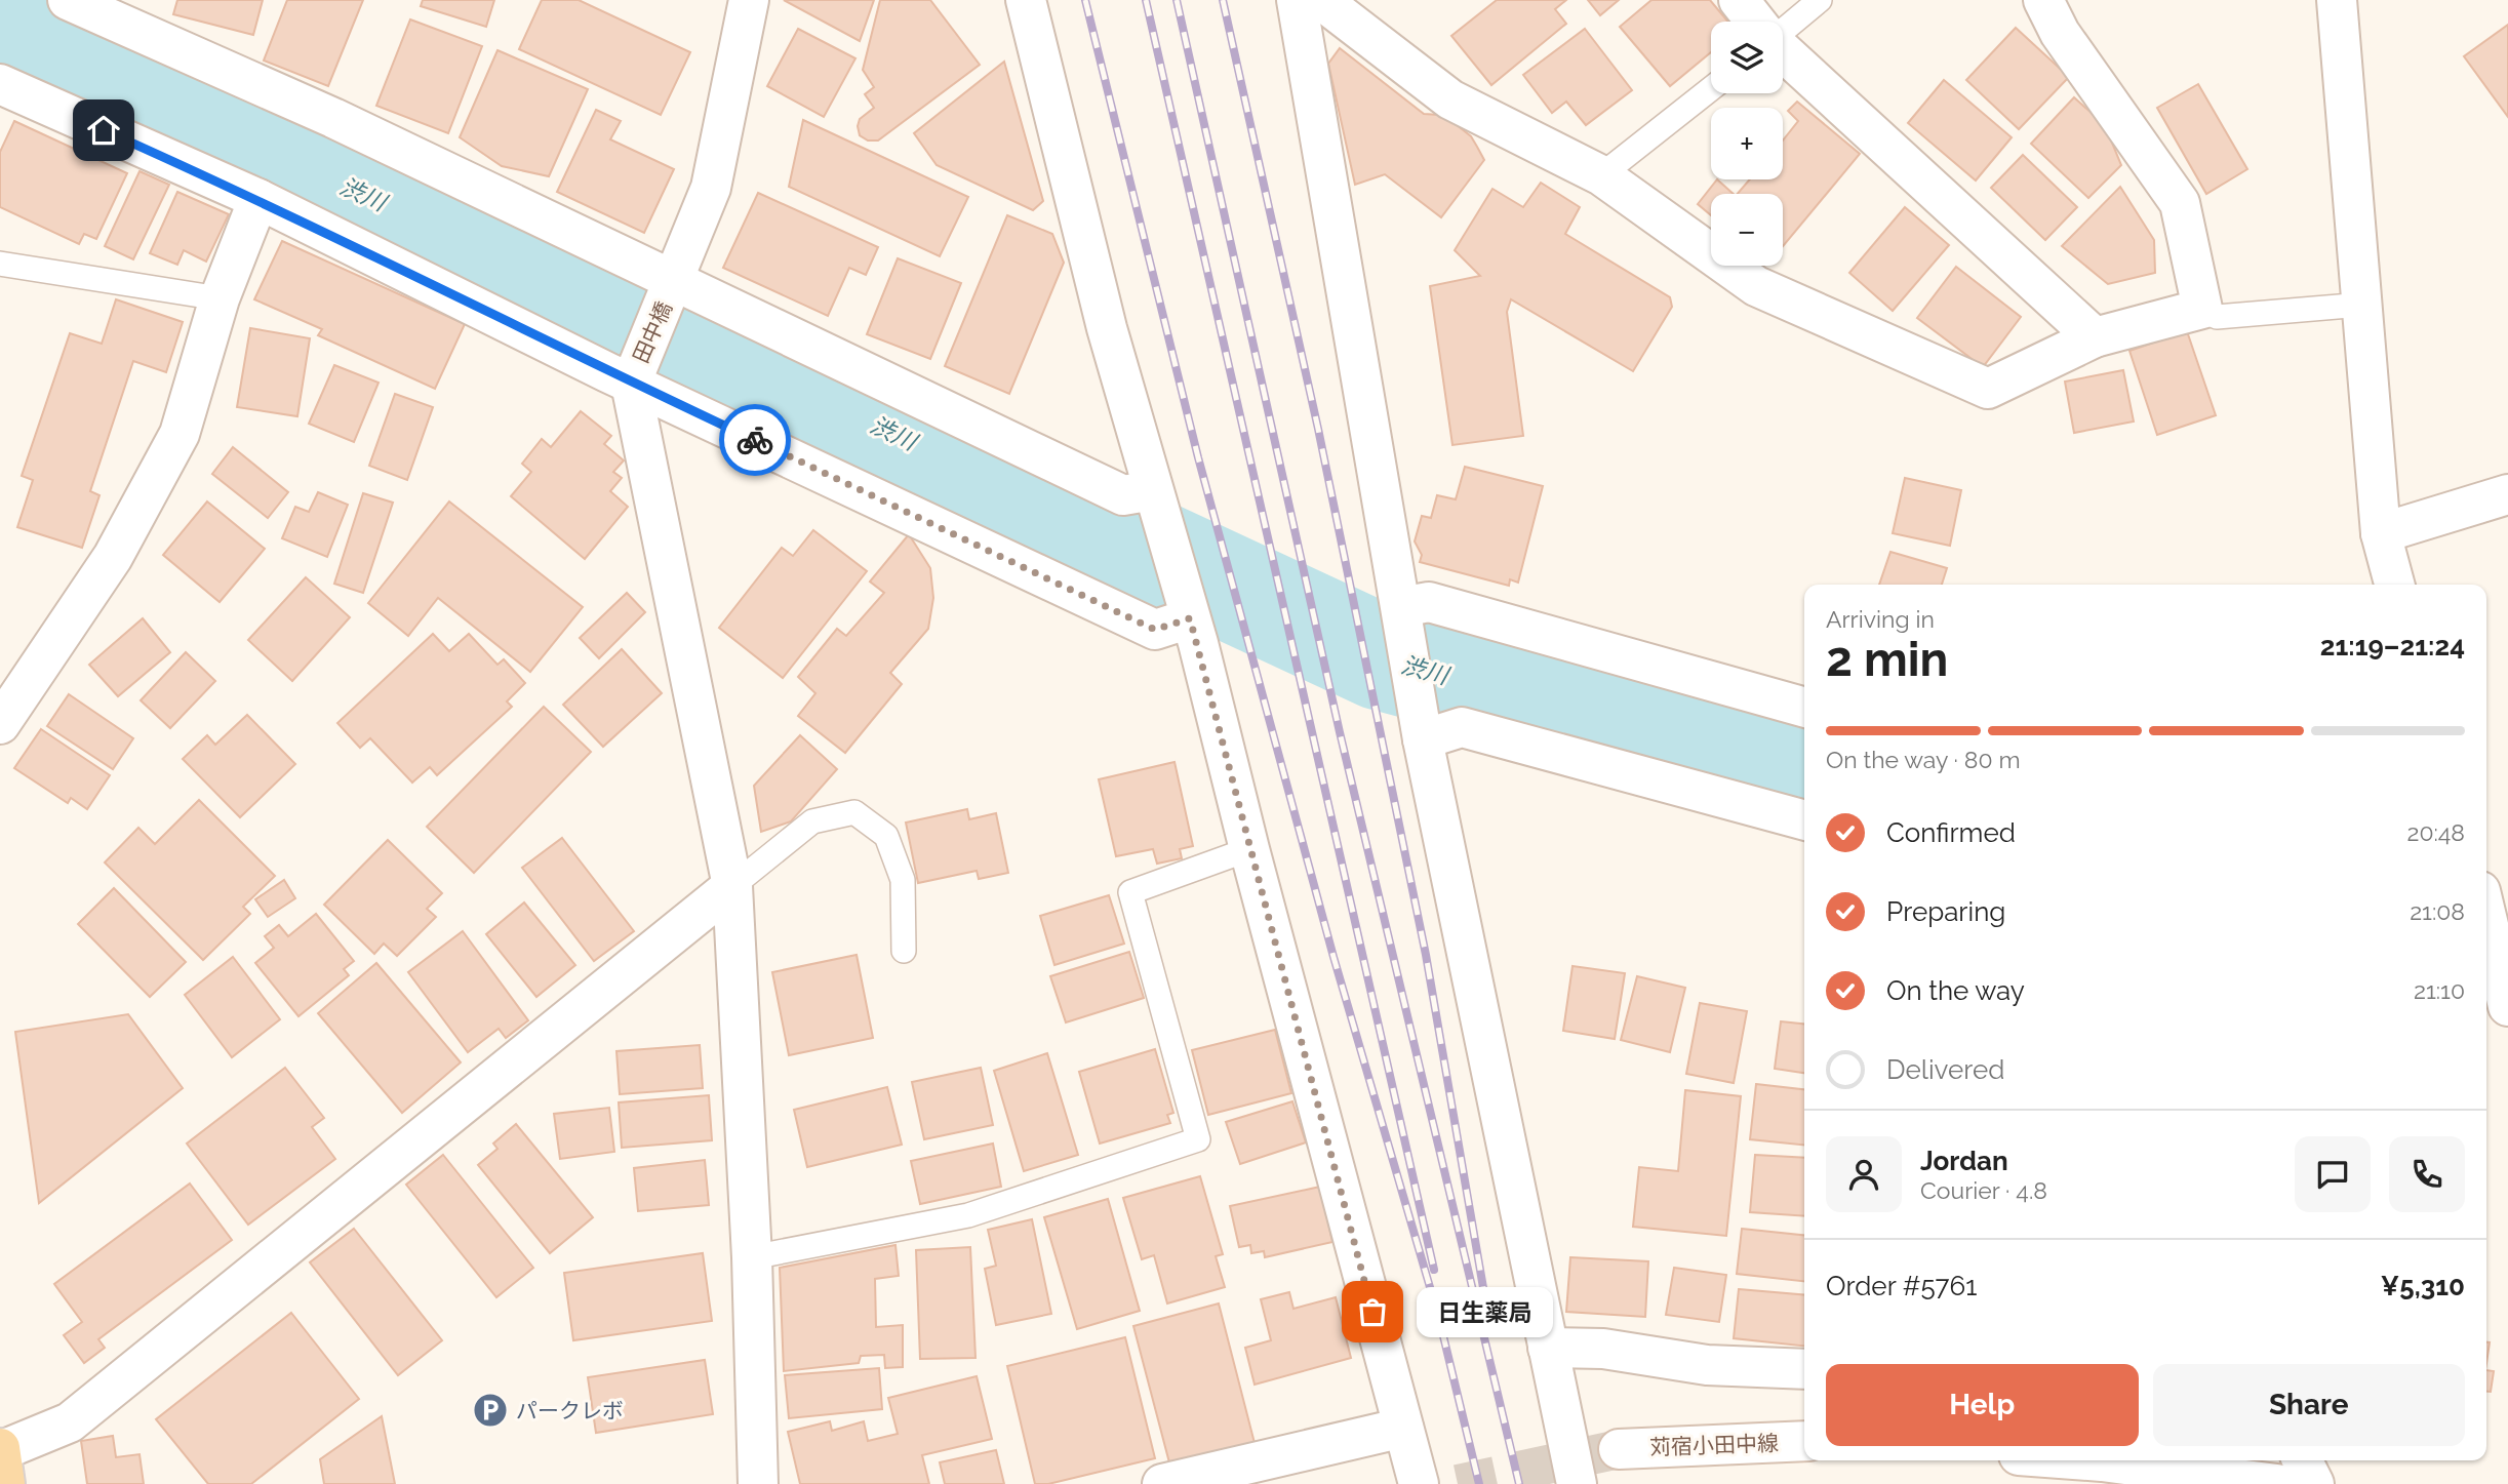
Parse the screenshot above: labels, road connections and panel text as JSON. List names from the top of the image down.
{
  "streets": {
    "street": ["田中橋", "苅宿小田中線"]
  },
  "water": ["渋川"],
  "places": {
    "other": ["日生薬局"],
    "parking": ["パークレボ"]
  },
  "page": {
    "map_buttons": ["+", "−"],
    "heading": ["2 min", "Arriving in", "21:19–21:24"],
    "panel": [
      "Jordan",
      "Courier · 4.8",
      "Order #5761",
      "¥5,310"
    ],
    "bar": "On the way · 80 m",
    "list": [
      ["Confirmed", "20:48"],
      ["Preparing", "21:08"],
      ["On the way", "21:10"],
      "Delivered"
    ],
    "bubble": "日生薬局",
    "buttons": ["Help", "Share"]
  }
}
